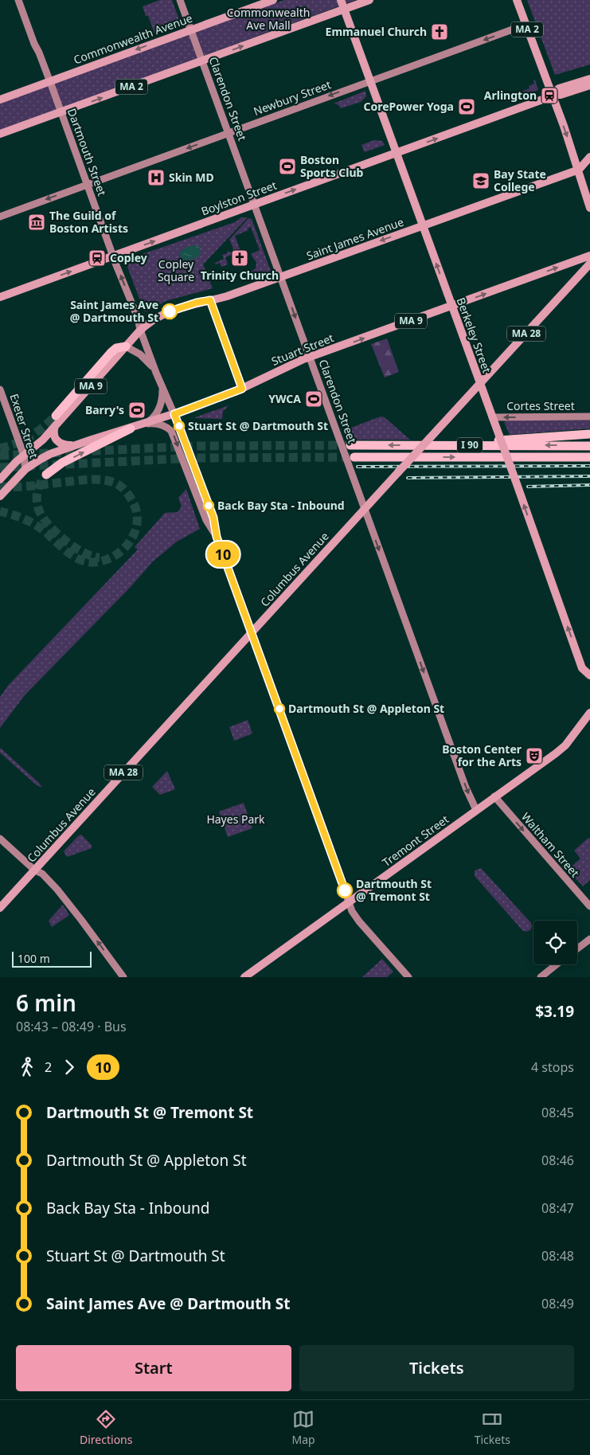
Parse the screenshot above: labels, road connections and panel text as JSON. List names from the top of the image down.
{
  "streets": {
    "highway": ["I 90"],
    "main road": [
      "MA 2",
      "Commonwealth Avenue",
      "Newbury Street",
      "Clarendon Street",
      "Dartmouth Street",
      "Boylston Street",
      "Saint James Avenue",
      "MA 9",
      "MA 28",
      "Berkeley Street",
      "Stuart Street",
      "Cortes Street",
      "Exeter Street",
      "Columbus Avenue",
      "Tremont Street",
      "Waltham Street"
    ]
  },
  "crossings": [
    ["MA 2", "Newbury Street"],
    ["MA 2", "Clarendon Street"],
    ["MA 2", "Dartmouth Street"],
    ["MA 2", "Boylston Street"],
    ["MA 2", "Berkeley Street"],
    ["Commonwealth Avenue", "Clarendon Street"],
    ["Commonwealth Avenue", "Dartmouth Street"],
    ["Newbury Street", "Clarendon Street"],
    ["Newbury Street", "Dartmouth Street"],
    ["Newbury Street", "Berkeley Street"],
    ["Clarendon Street", "Boylston Street"],
    ["Clarendon Street", "Saint James Avenue"],
    ["Clarendon Street", "Stuart Street"],
    ["Clarendon Street", "Columbus Avenue"],
    ["Clarendon Street", "Tremont Street"],
    ["Dartmouth Street", "Boylston Street"],
    ["Dartmouth Street", "Saint James Avenue"],
    ["Dartmouth Street", "MA 9"],
    ["Dartmouth Street", "Stuart Street"],
    ["Dartmouth Street", "Columbus Avenue"],
    ["Dartmouth Street", "Tremont Street"],
    ["Boylston Street", "Berkeley Street"],
    ["Saint James Avenue", "MA 9"],
    ["Saint James Avenue", "Berkeley Street"],
    ["MA 9", "Stuart Street"],
    ["MA 9", "Exeter Street"],
    ["Berkeley Street", "Stuart Street"],
    ["Berkeley Street", "Cortes Street"],
    ["Berkeley Street", "Columbus Avenue"],
    ["Stuart Street", "Exeter Street"],
    ["Tremont Street", "Waltham Street"]
  ],
  "one_way": [
    "Newbury Street",
    "Clarendon Street",
    "Boylston Street",
    "Berkeley Street",
    "Stuart Street",
    "Cortes Street",
    "Waltham Street"
  ],
  "parks": ["Commonwealth Ave Mall", "Copley Square", "Hayes Park"],
  "places": {
    "church": ["Emmanuel Church", "Trinity Church"],
    "station": ["Arlington", "Copley"],
    "sports": [
      "CorePower Yoga",
      "Boston Sports Club",
      "YWCA",
      "Barry's"
    ],
    "hospital": ["Skin MD"],
    "school or university": ["Bay State College"],
    "museum": ["The Guild of Boston Artists"],
    "other": [
      "Saint James Ave @ Dartmouth St",
      "Stuart St @ Dartmouth St",
      "Back Bay Sta - Inbound",
      "Dartmouth St @ Appleton St",
      "Dartmouth St @ Tremont St"
    ],
    "theatre": ["Boston Center for the Arts"]
  },
  "lines": ["bus line 10"],
  "scale_bar": "100 m",
  "page": {
    "on_map": "10",
    "scale": "100 m",
    "heading": ["6 min", "08:43 – 08:49 · Bus", "$3.19"],
    "legs": ["2", "10", "4 stops"],
    "list": [
      {
        "name": "Dartmouth St @ Tremont St",
        "value": "08:45"
      },
      {
        "name": "Dartmouth St @ Appleton St",
        "value": "08:46"
      },
      {
        "name": "Back Bay Sta - Inbound",
        "value": "08:47"
      },
      {
        "name": "Stuart St @ Dartmouth St",
        "value": "08:48"
      },
      {
        "name": "Saint James Ave @ Dartmouth St",
        "value": "08:49"
      }
    ],
    "buttons": ["Start", "Tickets"],
    "tabs": ["Directions", "Map", "Tickets"]
  }
}
